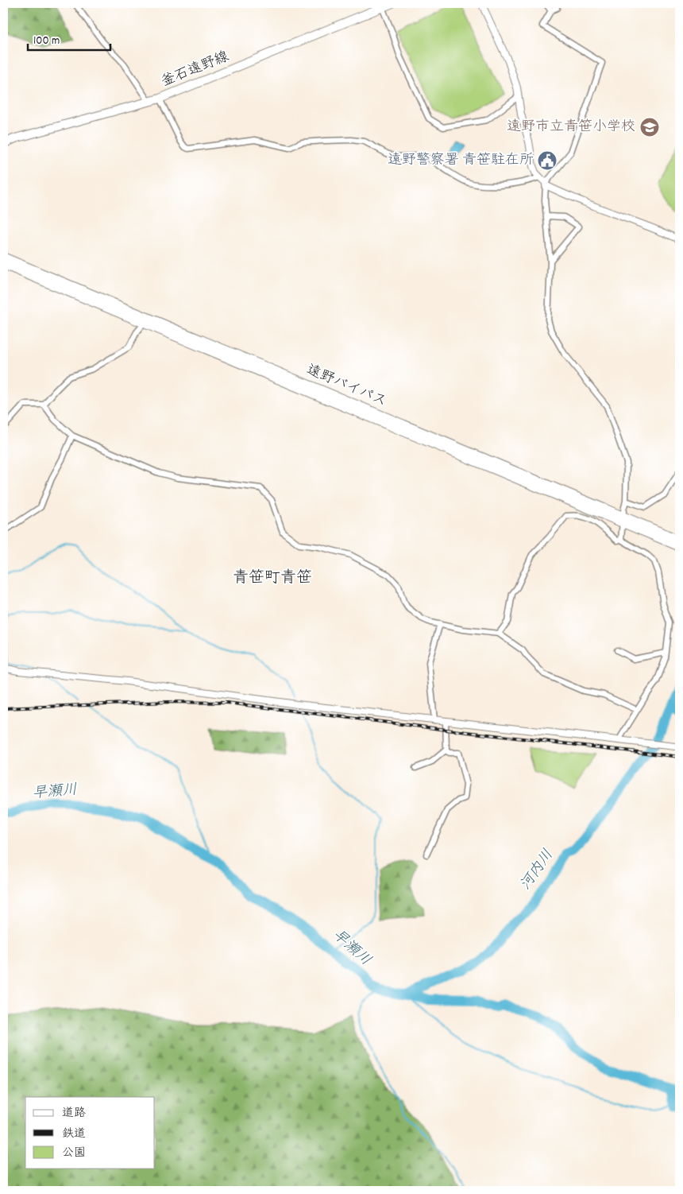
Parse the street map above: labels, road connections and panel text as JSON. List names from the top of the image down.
{
  "streets": {
    "main road": ["釜石遠野線", "遠野バイパス"]
  },
  "districts": ["青笹町青笹"],
  "water": ["早瀬川", "河内川"],
  "places": {
    "school or university": ["遠野市立青笹小学校"],
    "public building": ["遠野警察署 青笹駐在所"]
  },
  "legend": ["道路", "鉄道", "公園"],
  "scale_bar": "100 m"
}
